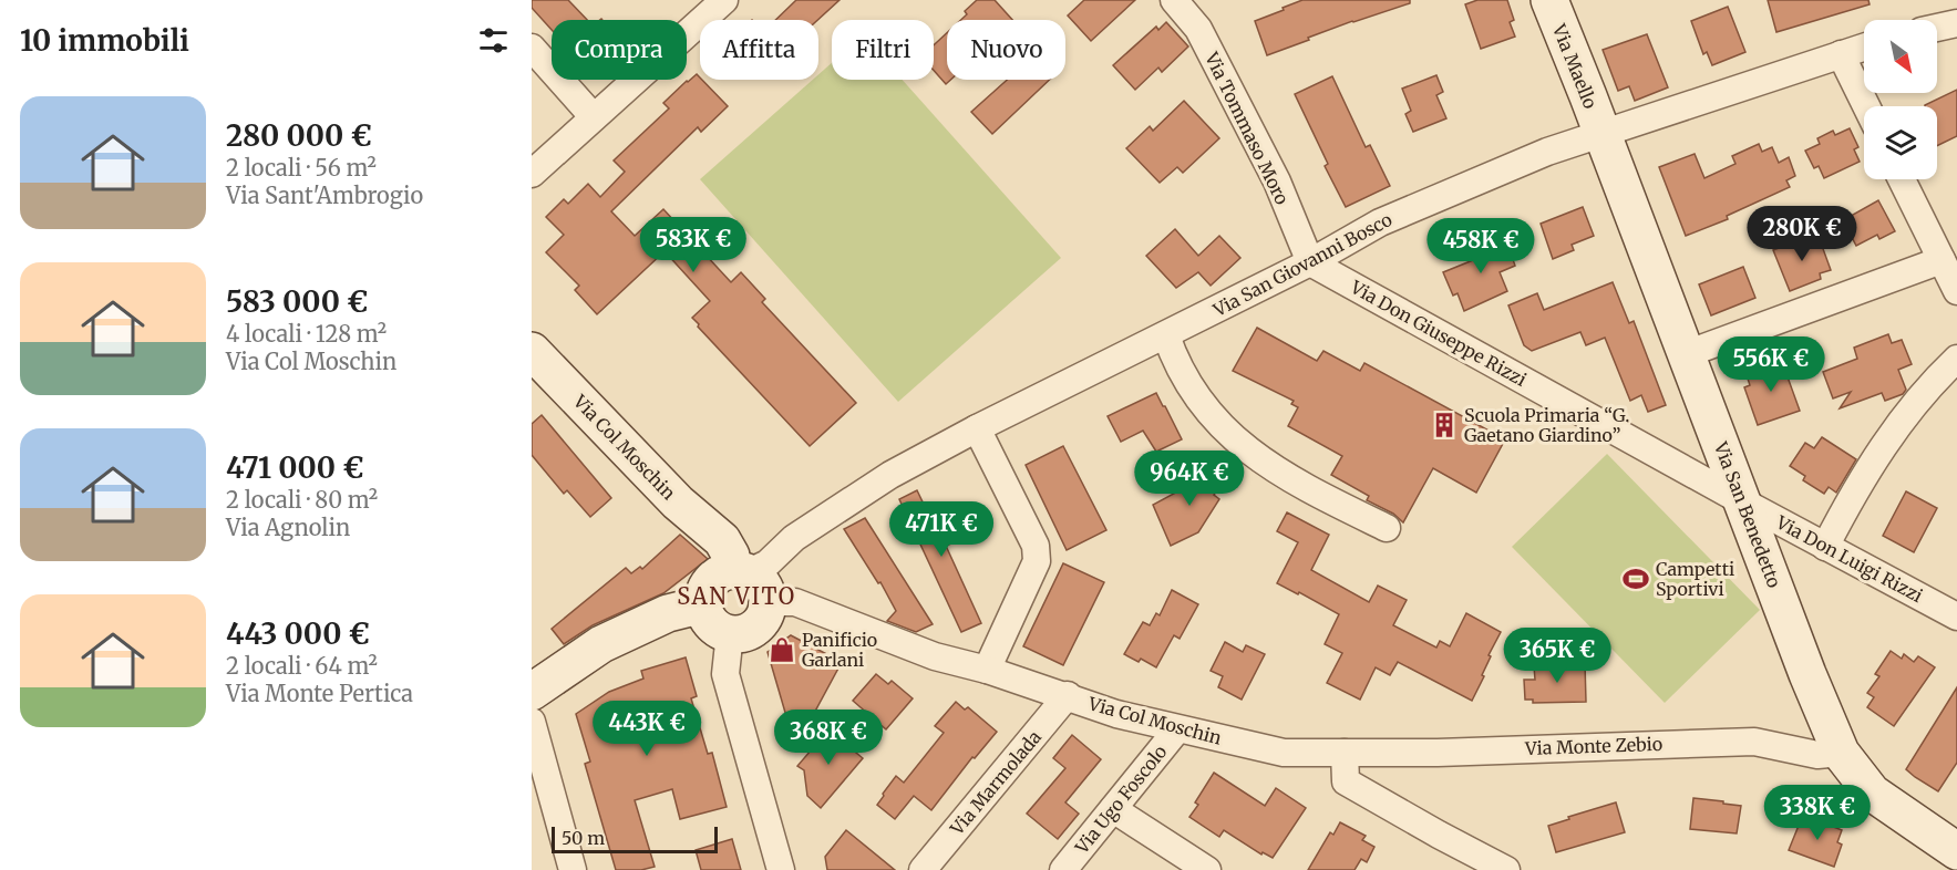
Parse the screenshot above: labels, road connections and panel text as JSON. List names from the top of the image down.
{
  "streets": {
    "street": [
      "Via Maello",
      "Via Tommaso Moro",
      "Via San Giovanni Bosco",
      "Via Don Giuseppe Rizzi",
      "Via Col Moschin",
      "Via San Benedetto",
      "Via Don Luigi Rizzi",
      "Via Monte Zebio",
      "Via Marmolada",
      "Via Ugo Foscolo"
    ]
  },
  "crossings": [
    ["Via Maello", "Via San Giovanni Bosco"],
    ["Via Maello", "Via San Benedetto"],
    ["Via Tommaso Moro", "Via San Giovanni Bosco"],
    ["Via Tommaso Moro", "Via Don Giuseppe Rizzi"],
    ["Via San Giovanni Bosco", "Via Don Giuseppe Rizzi"],
    ["Via San Giovanni Bosco", "Via Col Moschin"],
    ["Via San Giovanni Bosco", "Via San Benedetto"],
    ["Via Don Giuseppe Rizzi", "Via San Benedetto"],
    ["Via Don Giuseppe Rizzi", "Via Don Luigi Rizzi"],
    ["Via Col Moschin", "Via Monte Zebio"],
    ["Via Col Moschin", "Via Marmolada"],
    ["Via Col Moschin", "Via Ugo Foscolo"],
    ["Via San Benedetto", "Via Don Luigi Rizzi"],
    ["Via San Benedetto", "Via Monte Zebio"]
  ],
  "districts": ["SAN VITO"],
  "places": {
    "building": ["Scuola Primaria “G. Gaetano Giardino”"],
    "sports": ["Campetti Sportivi"],
    "shop": ["Panificio Garlani"]
  },
  "scale_bar": "50 m",
  "north": "bottom right",
  "page": {
    "heading": "10 immobili",
    "chip": [
      "Compra",
      "Affitta",
      "Filtri",
      "Nuovo"
    ],
    "list": [
      {
        "name": "280 000 €",
        "note": "2 locali · 56 m² · Via Sant'Ambrogio"
      },
      {
        "name": "583 000 €",
        "note": "4 locali · 128 m² · Via Col Moschin"
      },
      {
        "name": "471 000 €",
        "note": "2 locali · 80 m² · Via Agnolin"
      },
      {
        "name": "443 000 €",
        "note": "2 locali · 64 m² · Via Monte Pertica"
      }
    ],
    "price": [
      "280K €",
      "583K €",
      "458K €",
      "556K €",
      "964K €",
      "471K €",
      "365K €",
      "443K €",
      "368K €",
      "338K €"
    ],
    "scale": "50 m"
  }
}
